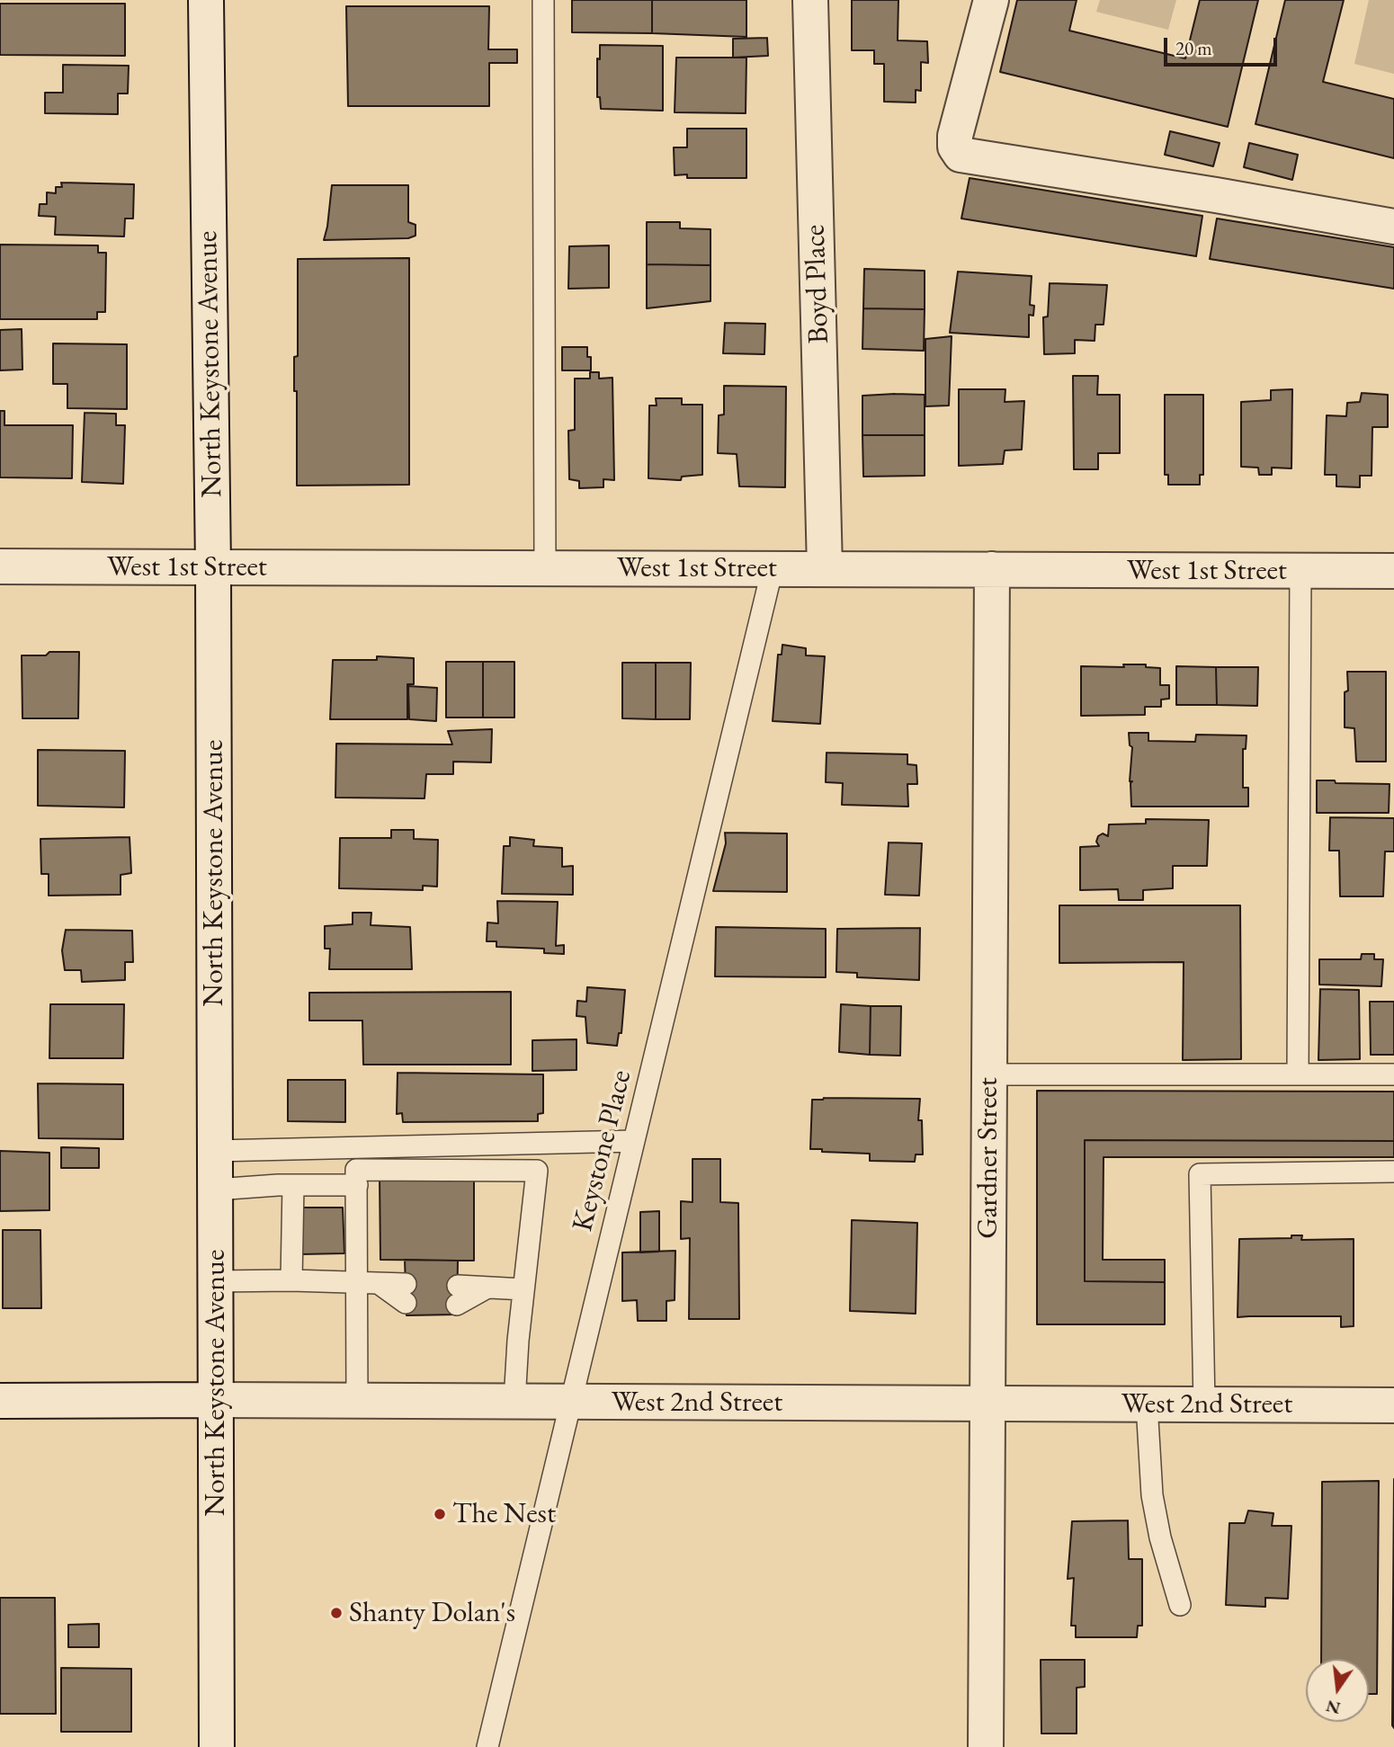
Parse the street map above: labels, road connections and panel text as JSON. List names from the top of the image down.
{
  "streets": {
    "street": [
      "Boyd Place",
      "North Keystone Avenue",
      "West 1st Street",
      "Gardner Street",
      "West 2nd Street"
    ],
    "lane": ["Keystone Place"]
  },
  "crossings": [
    ["Boyd Place", "West 1st Street"],
    ["North Keystone Avenue", "West 1st Street"],
    ["North Keystone Avenue", "West 2nd Street"],
    ["West 1st Street", "Keystone Place"],
    ["West 1st Street", "Gardner Street"],
    ["Keystone Place", "West 2nd Street"],
    ["Gardner Street", "West 2nd Street"]
  ],
  "places": ["The Nest", "Shanty Dolan's"],
  "scale_bar": "20 m",
  "north": "bottom"
}
